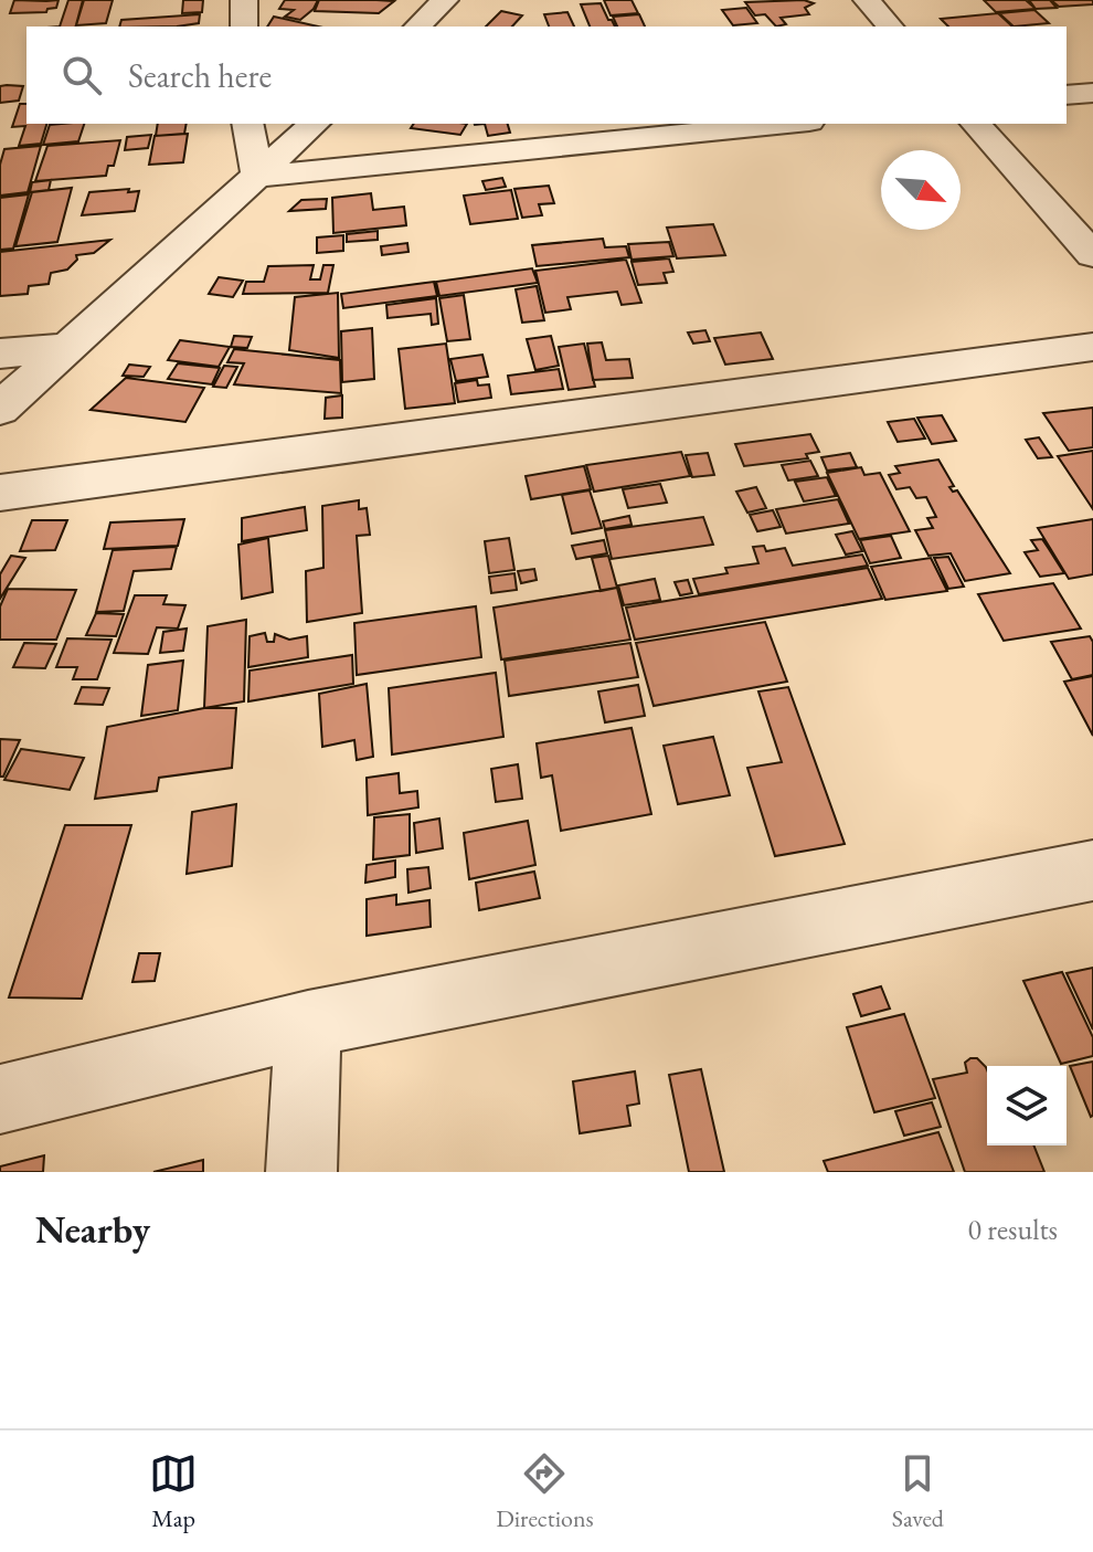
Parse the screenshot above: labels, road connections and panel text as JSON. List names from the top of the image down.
{
  "north": "bottom right",
  "page": {
    "search": "Search here",
    "heading": ["Nearby", "0 results"],
    "nav": ["Map", "Directions", "Saved"]
  }
}
